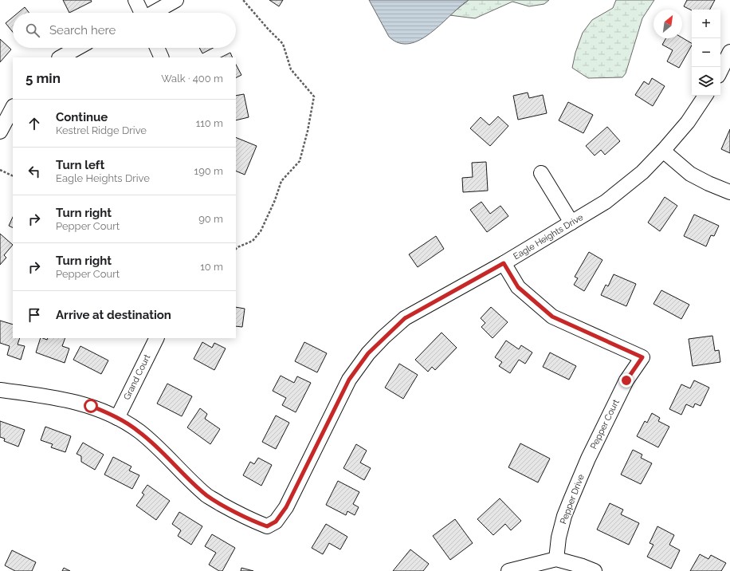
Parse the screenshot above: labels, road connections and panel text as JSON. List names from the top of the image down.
{
  "streets": {
    "street": [
      "Eagle Heights Drive",
      "Grand Court",
      "Pepper Court",
      "Pepper Drive"
    ]
  },
  "crossings": [
    ["Eagle Heights Drive", "Grand Court"],
    ["Eagle Heights Drive", "Pepper Court"],
    ["Pepper Court", "Pepper Drive"]
  ],
  "north": "top right",
  "page": {
    "map_buttons": ["+", "−"],
    "search": "Search here",
    "heading": ["5 min", "Walk · 400 m"],
    "list": [
      ["Continue", "Kestrel Ridge Drive", "110 m"],
      ["Turn left", "Eagle Heights Drive", "190 m"],
      ["Turn right", "Pepper Court", "90 m"],
      ["Turn right", "Pepper Court", "10 m"],
      "Arrive at destination"
    ]
  }
}
